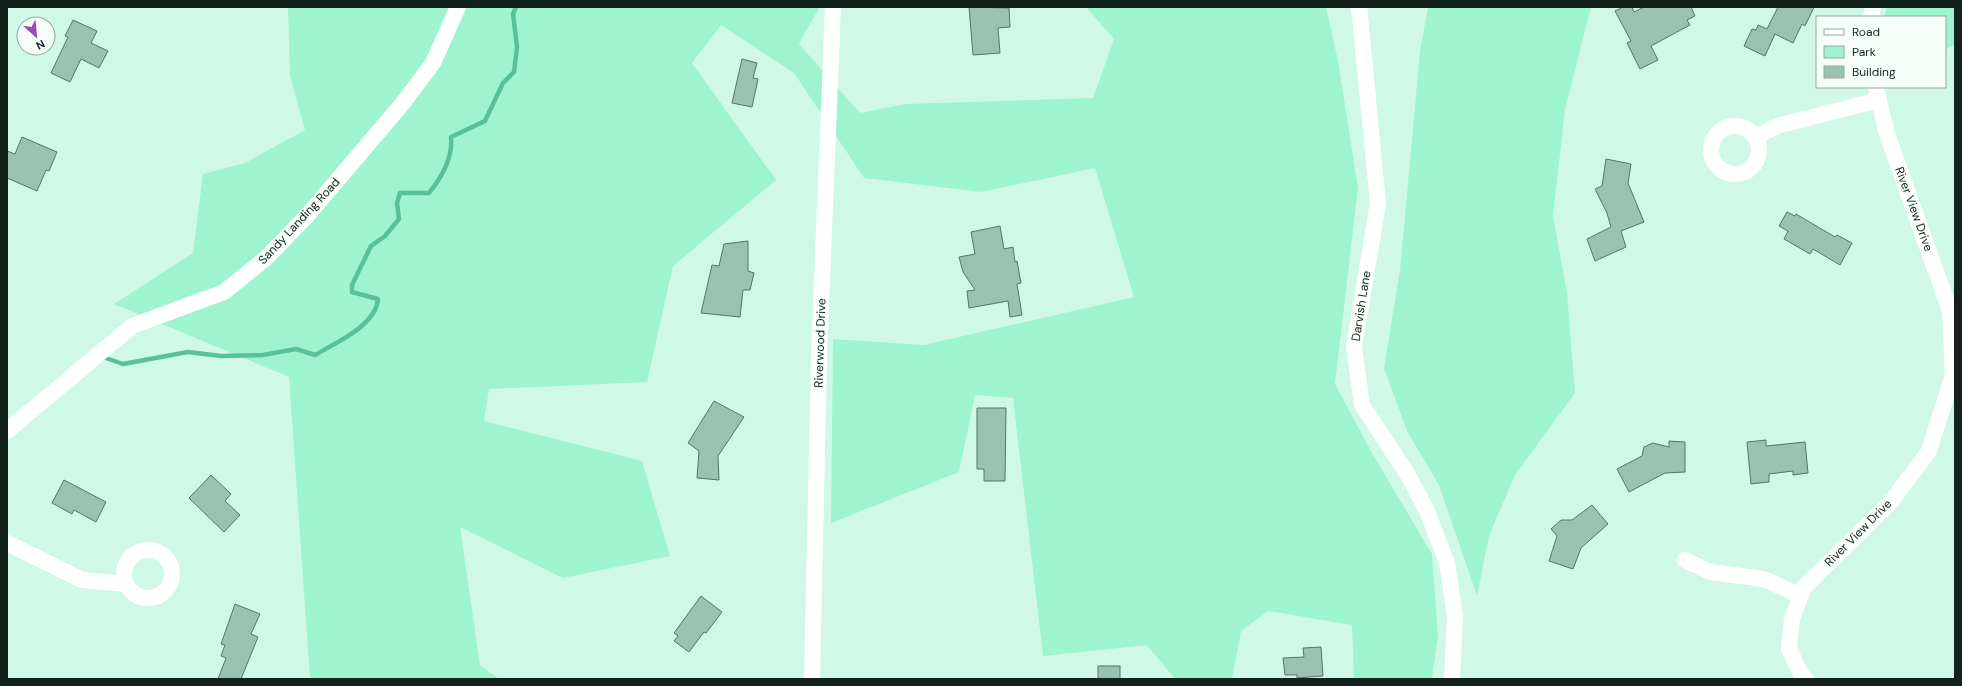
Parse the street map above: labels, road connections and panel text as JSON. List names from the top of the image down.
{
  "streets": {
    "street": [
      "River View Drive",
      "Sandy Landing Road",
      "Darvish Lane",
      "Riverwood Drive"
    ]
  },
  "legend": ["Road", "Park", "Building"],
  "north": "bottom right"
}
